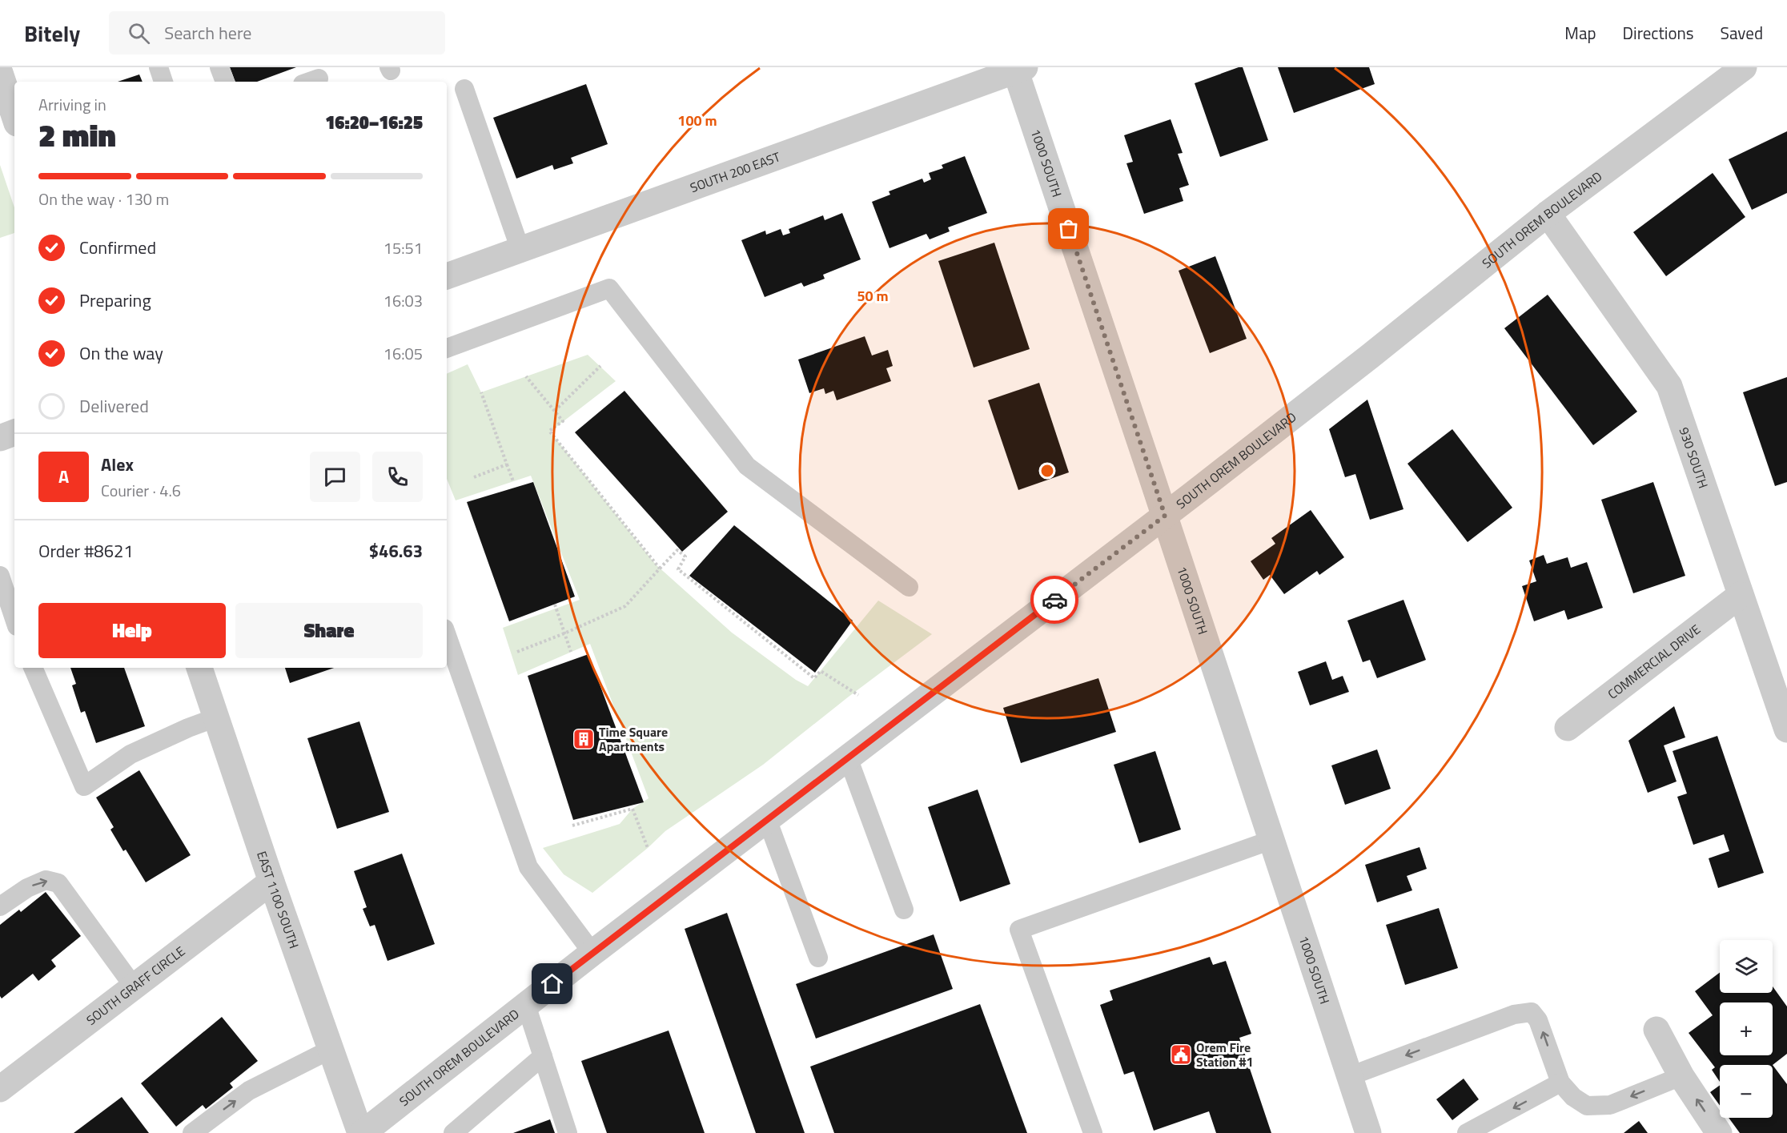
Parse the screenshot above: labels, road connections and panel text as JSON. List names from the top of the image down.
{
  "streets": {
    "street": [
      "1000 SOUTH",
      "SOUTH 200 EAST",
      "SOUTH OREM BOULEVARD",
      "930 SOUTH",
      "COMMERCIAL DRIVE",
      "EAST 1100 SOUTH",
      "SOUTH GRAFF CIRCLE"
    ]
  },
  "crossings": [
    ["1000 SOUTH", "SOUTH 200 EAST"],
    ["1000 SOUTH", "SOUTH OREM BOULEVARD"],
    ["SOUTH OREM BOULEVARD", "930 SOUTH"],
    ["SOUTH OREM BOULEVARD", "EAST 1100 SOUTH"],
    ["930 SOUTH", "COMMERCIAL DRIVE"],
    ["EAST 1100 SOUTH", "SOUTH GRAFF CIRCLE"]
  ],
  "places": {
    "building": ["Time Square Apartments"],
    "public building": ["Orem Fire Station #1"]
  },
  "page": {
    "header": "Bitely",
    "search": "Search here",
    "nav": ["Map", "Directions", "Saved"],
    "heading": ["2 min", "Arriving in", "16:20–16:25"],
    "panel": [
      "Alex",
      "Courier · 4.6",
      "Order #8621",
      "$46.63"
    ],
    "bar": "On the way · 130 m",
    "list": [
      ["Confirmed", "15:51"],
      ["Preparing", "16:03"],
      ["On the way", "16:05"],
      "Delivered"
    ],
    "round": "A",
    "buttons": ["Help", "Share"],
    "map_buttons": ["+", "−"]
  },
  "rings": ["100 m", "50 m"]
}
